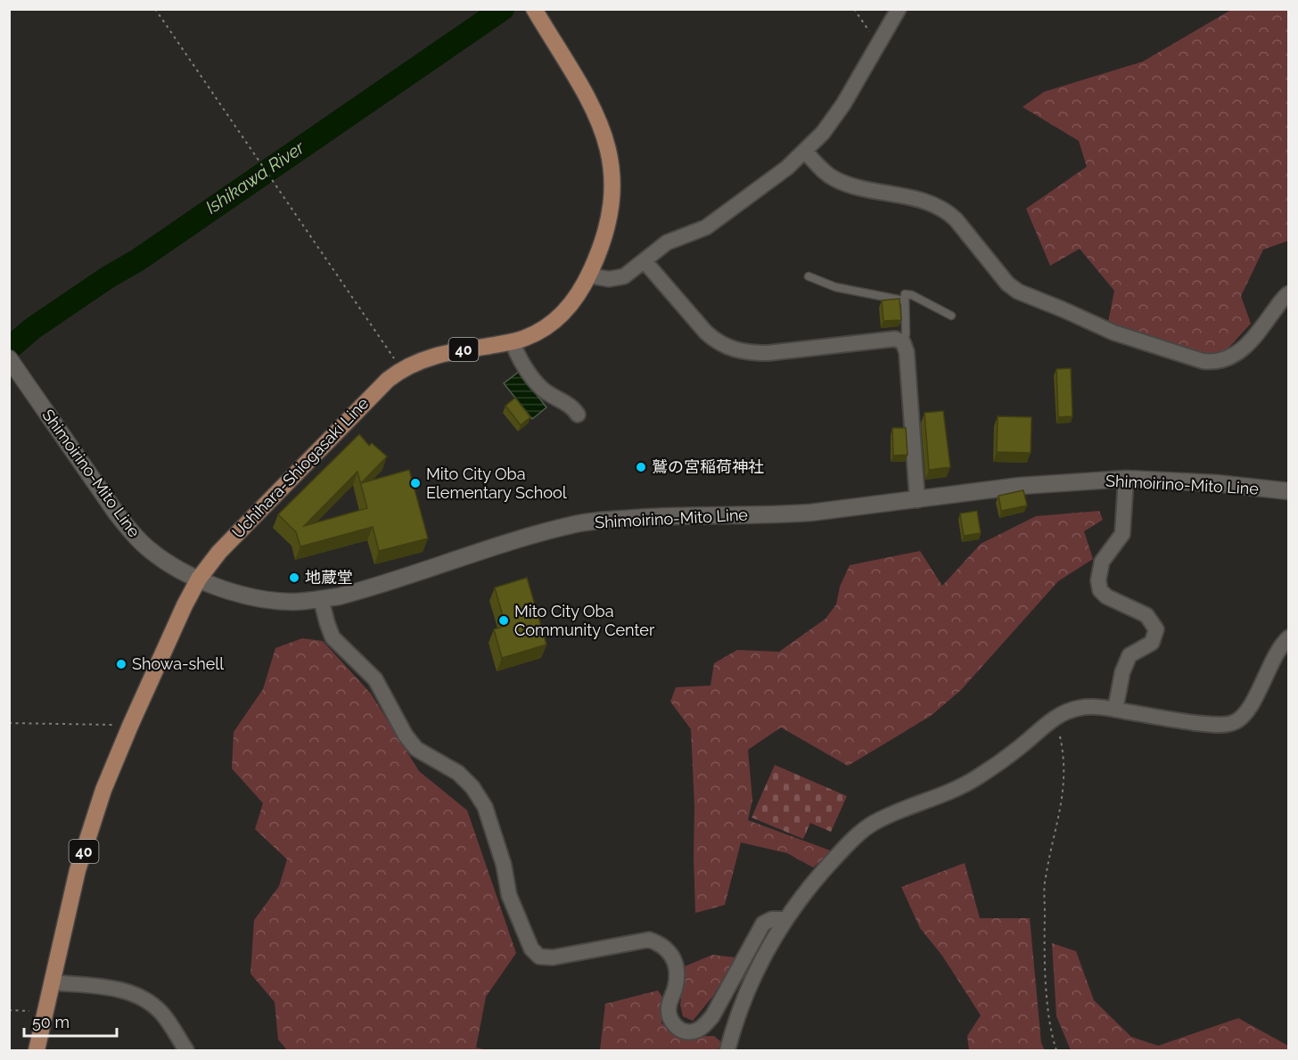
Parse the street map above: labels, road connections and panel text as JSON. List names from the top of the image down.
{
  "streets": {
    "main road": ["40", "Uchihara-Shiogasaki Line", "Shimoirino-Mito Line"]
  },
  "crossings": [
    ["Uchihara-Shiogasaki Line", "Shimoirino-Mito Line"]
  ],
  "water": ["Ishikawa River"],
  "places": [
    "鷲の宮稲荷神社",
    "Mito City Oba Elementary School",
    "地蔵堂",
    "Mito City Oba Community Center",
    "Showa-shell"
  ],
  "scale_bar": "50 m"
}
